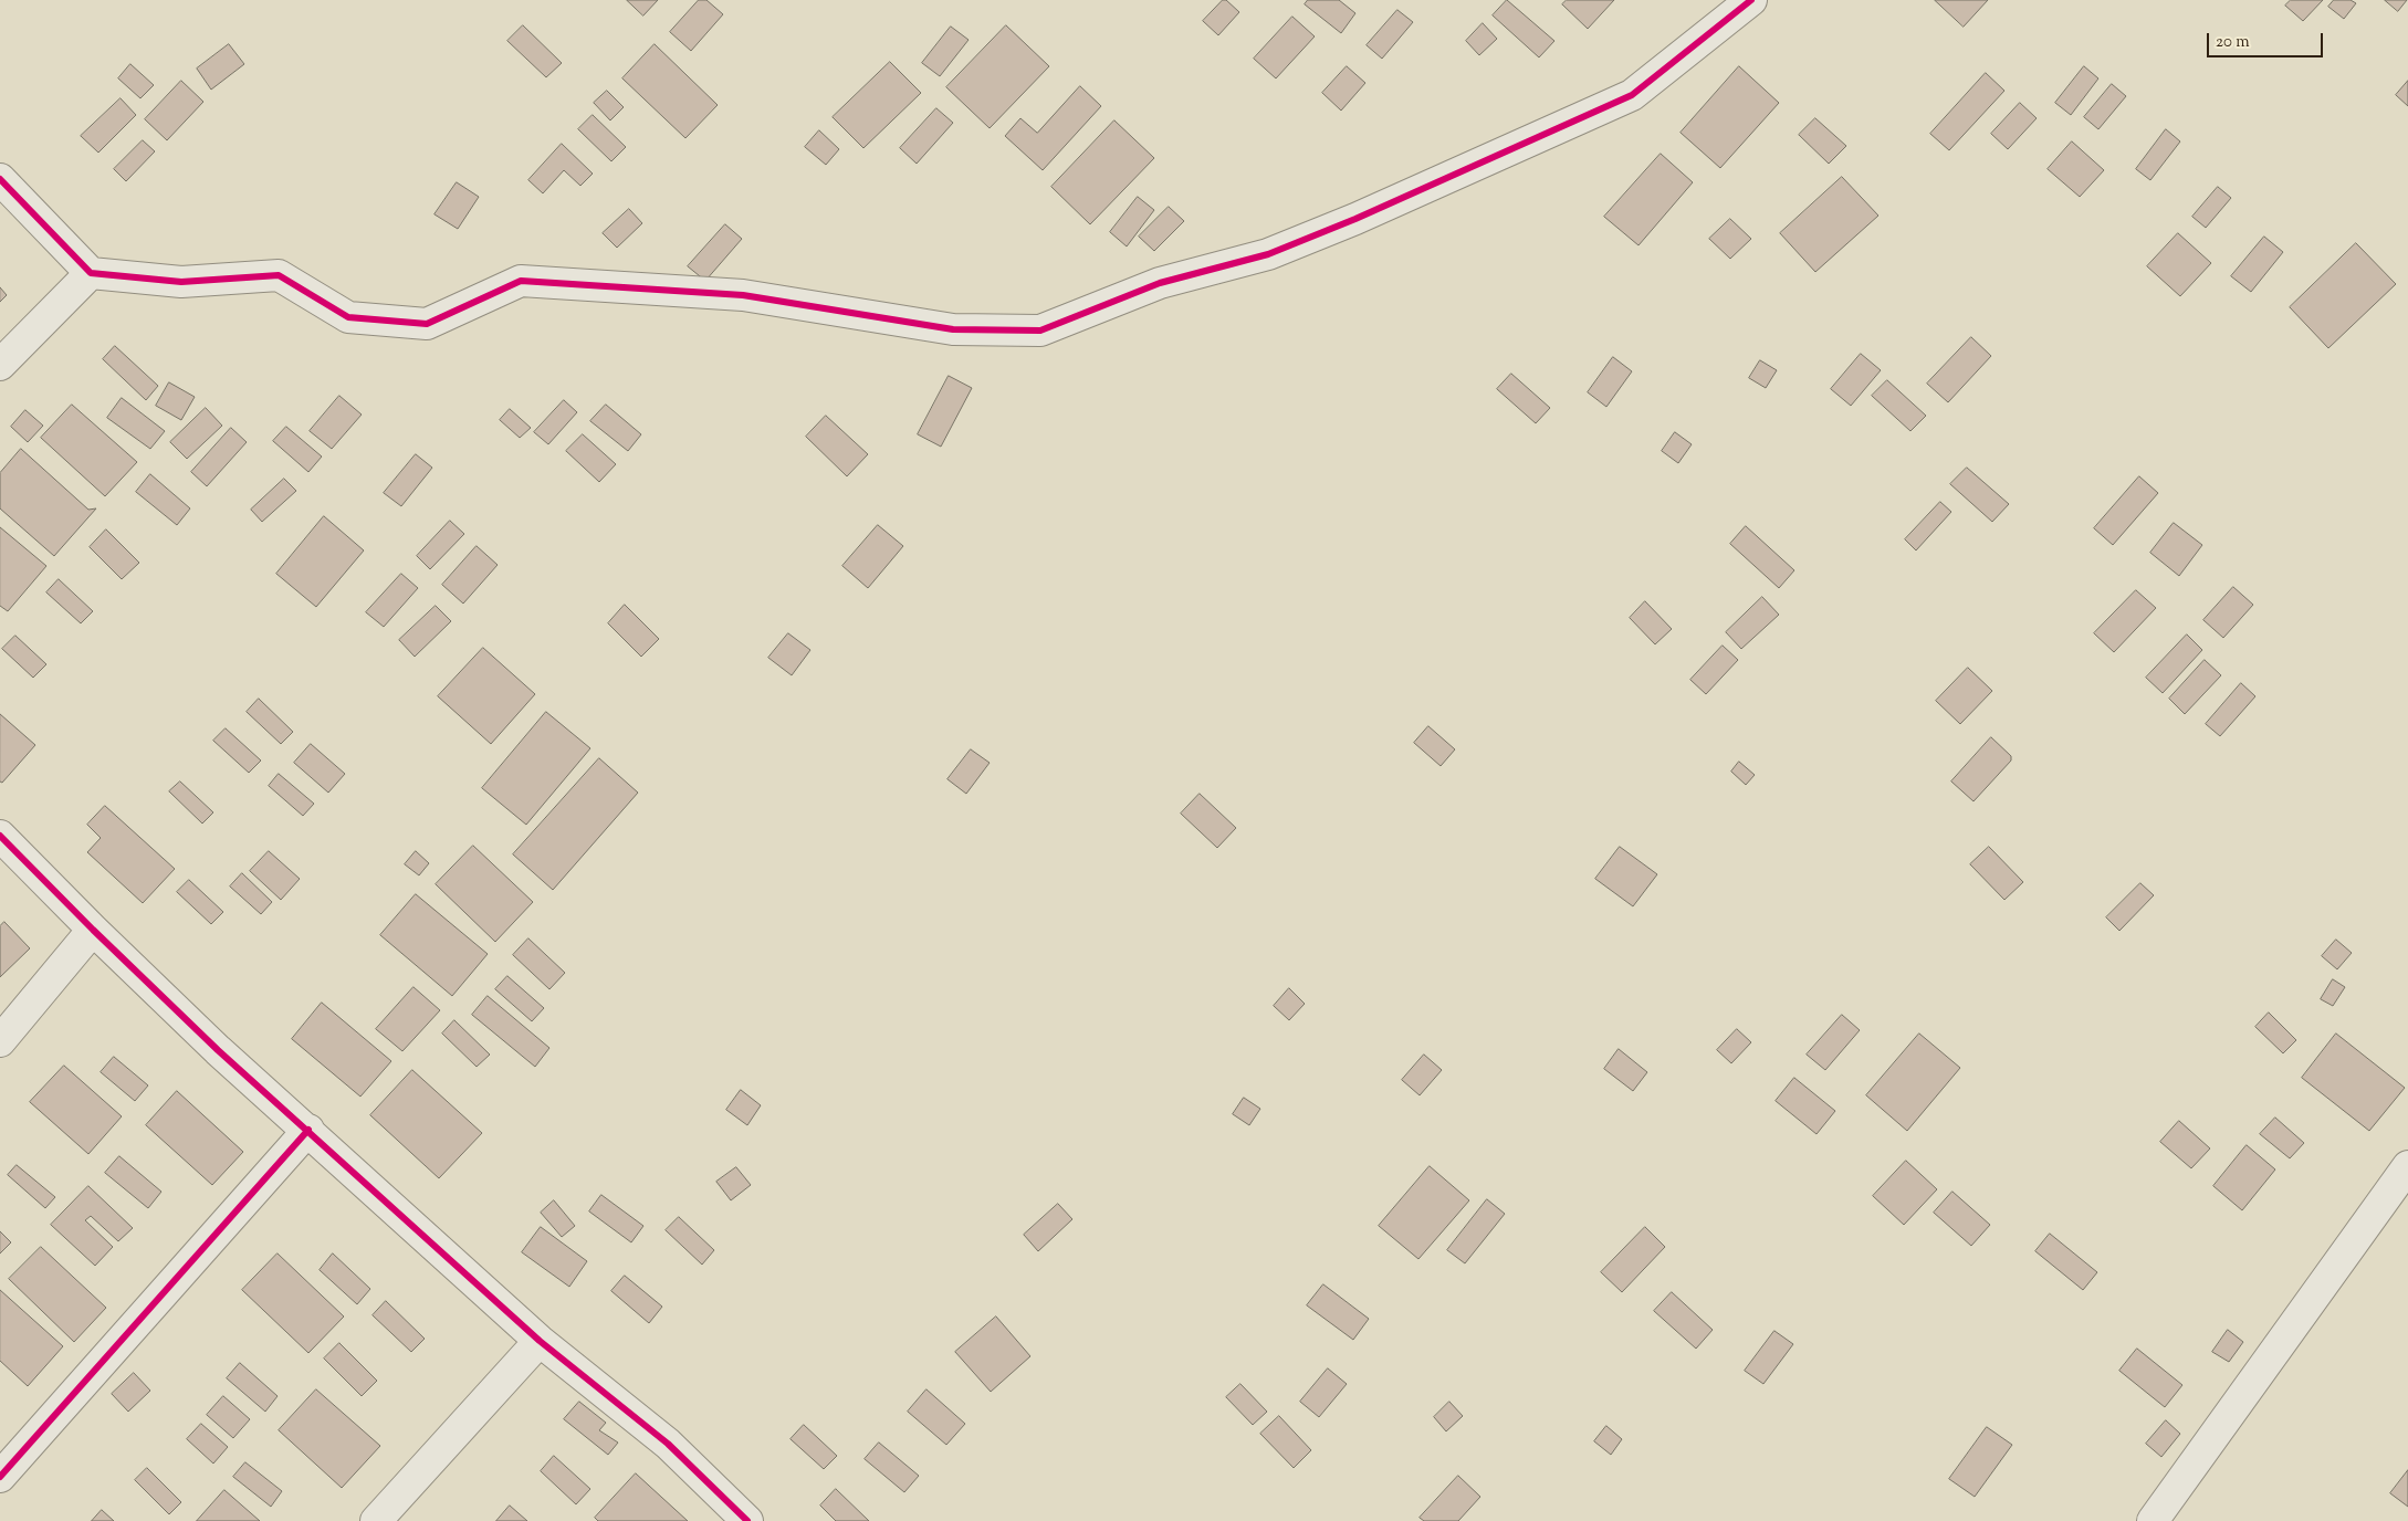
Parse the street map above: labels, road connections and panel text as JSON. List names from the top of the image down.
{
  "scale_bar": "20 m"
}
